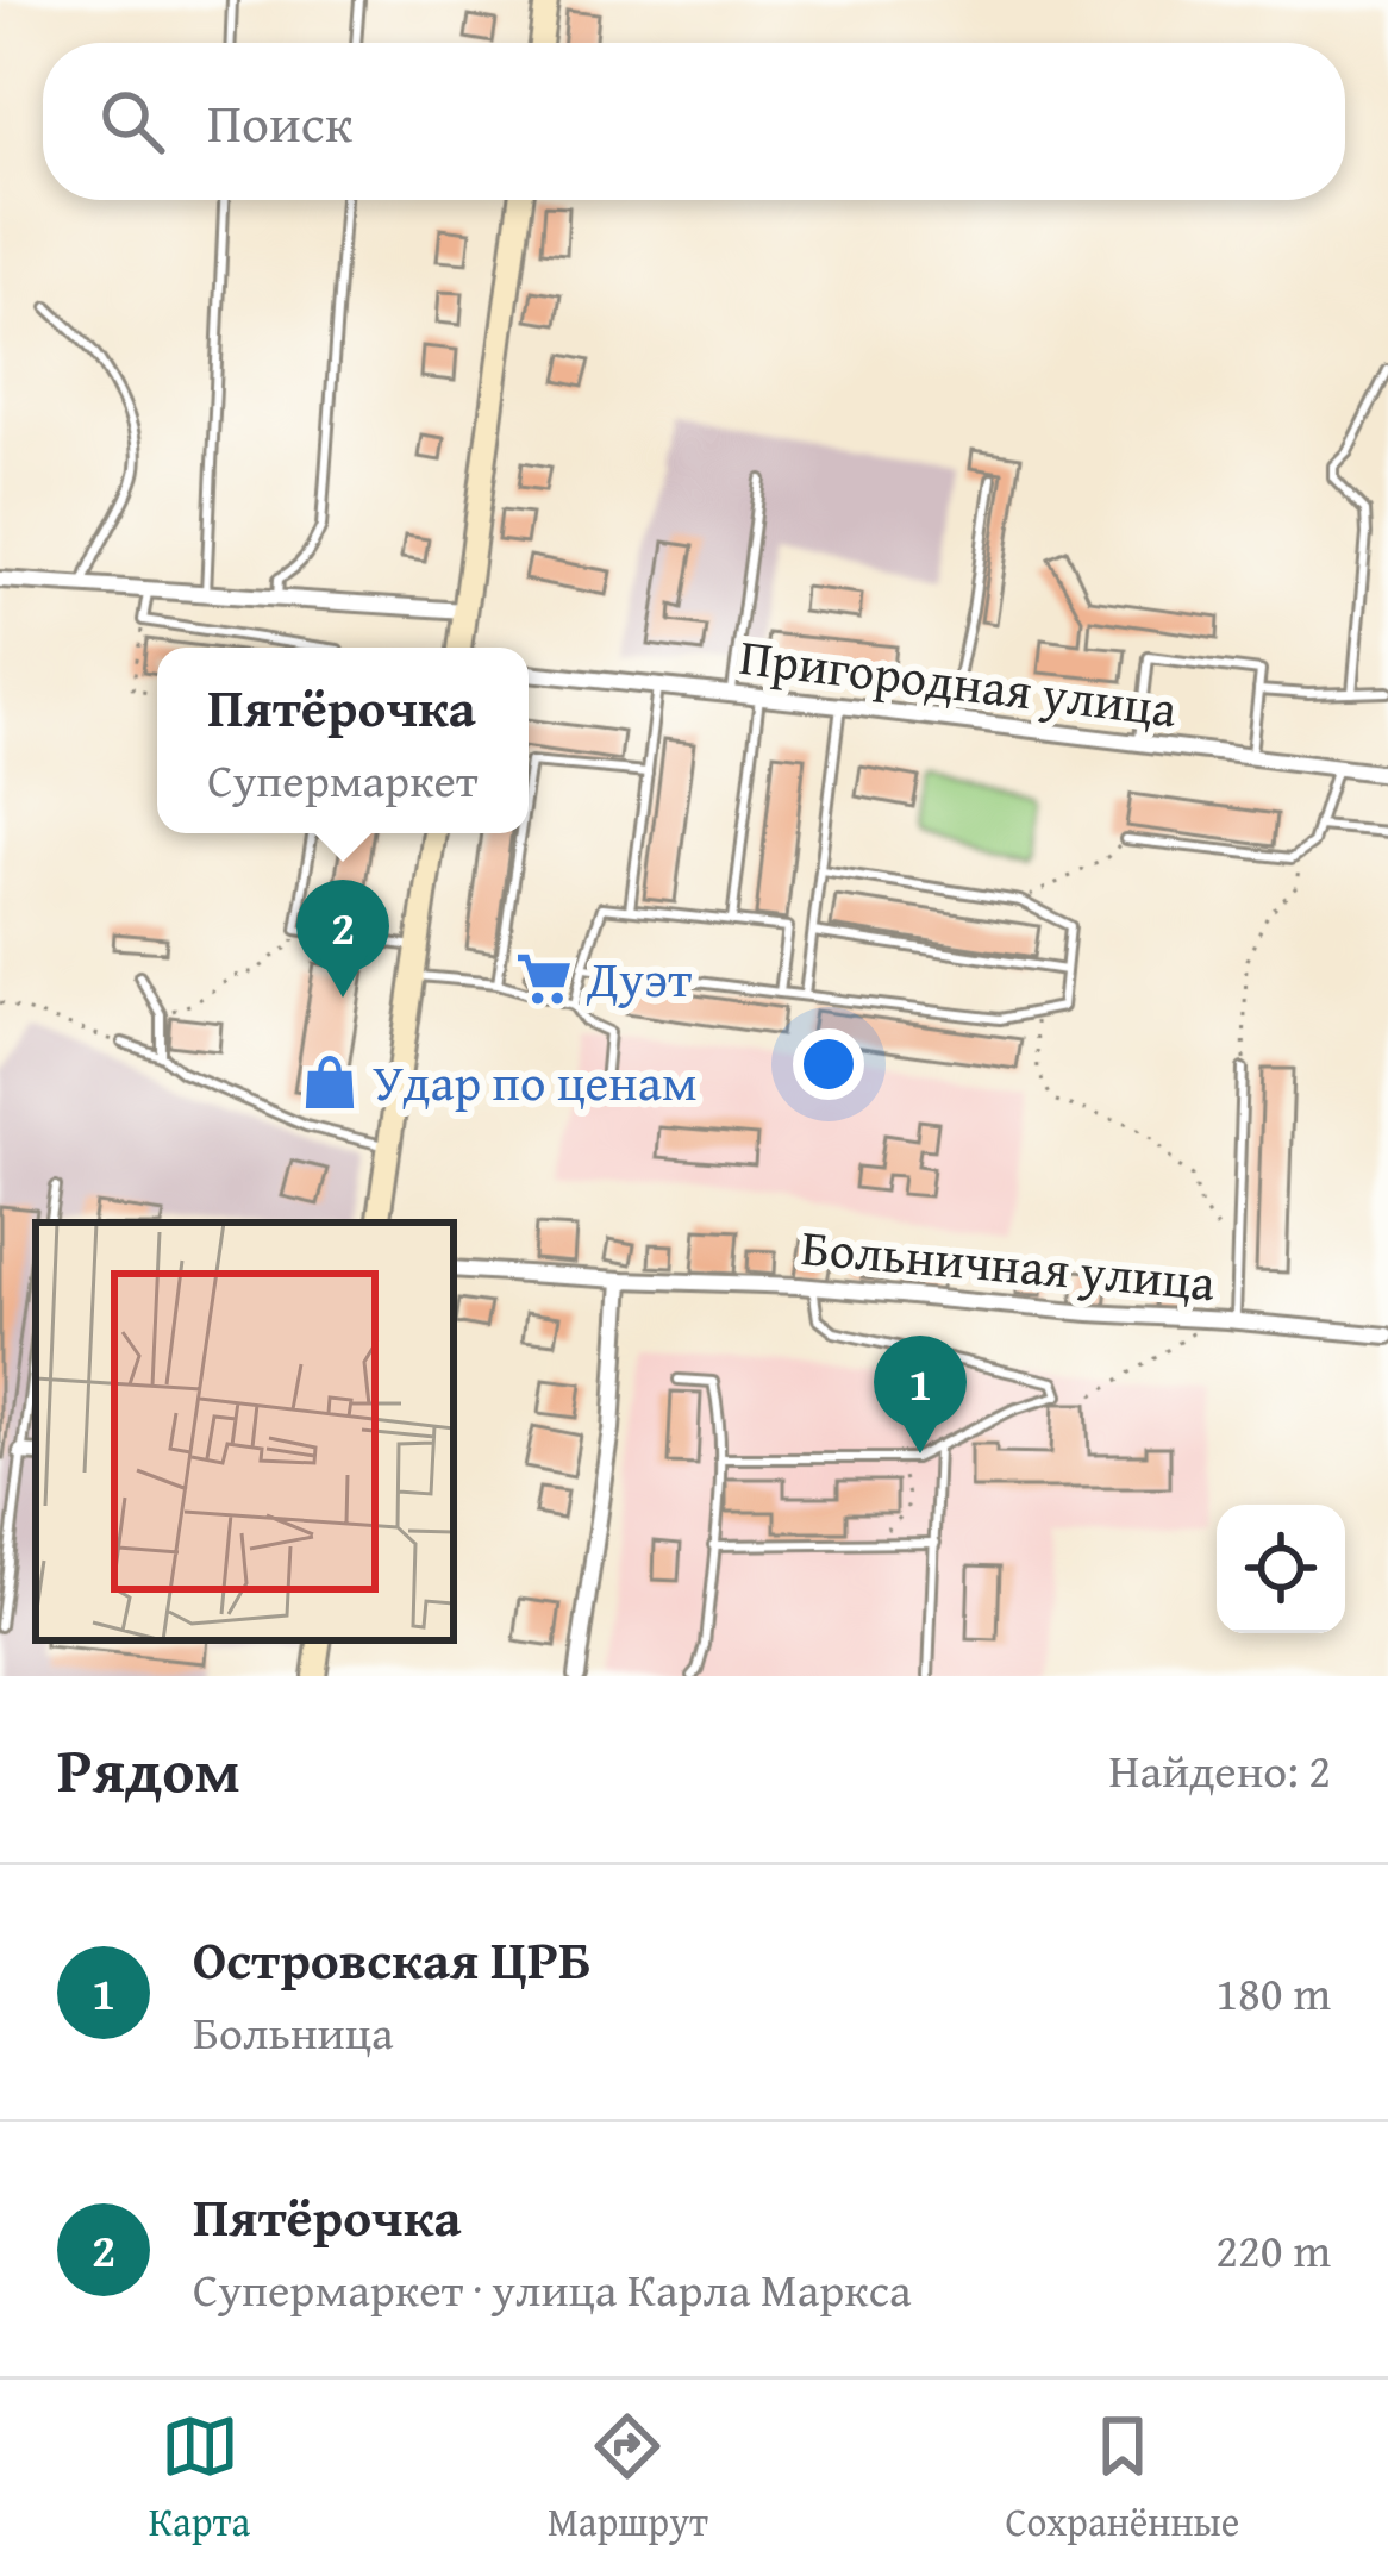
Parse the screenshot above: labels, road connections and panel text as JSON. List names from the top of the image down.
{
  "streets": {
    "street": ["Пригородная улица", "Больничная улица"]
  },
  "places": {
    "supermarket": ["Дуэт"],
    "shop": ["Удар по ценам"]
  },
  "page": {
    "search": "Поиск",
    "popup": ["Пятёрочка", "Супермаркет"],
    "pins": ["2", "1"],
    "heading": ["Рядом", "Найдено: 2"],
    "list": [
      {
        "mark": "1",
        "name": "Островская ЦРБ",
        "note": "Больница",
        "value": "180 m"
      },
      {
        "mark": "2",
        "name": "Пятёрочка",
        "note": "Супермаркет · улица Карла Маркса",
        "value": "220 m"
      }
    ],
    "nav": ["Карта", "Маршрут", "Сохранённые"]
  }
}
